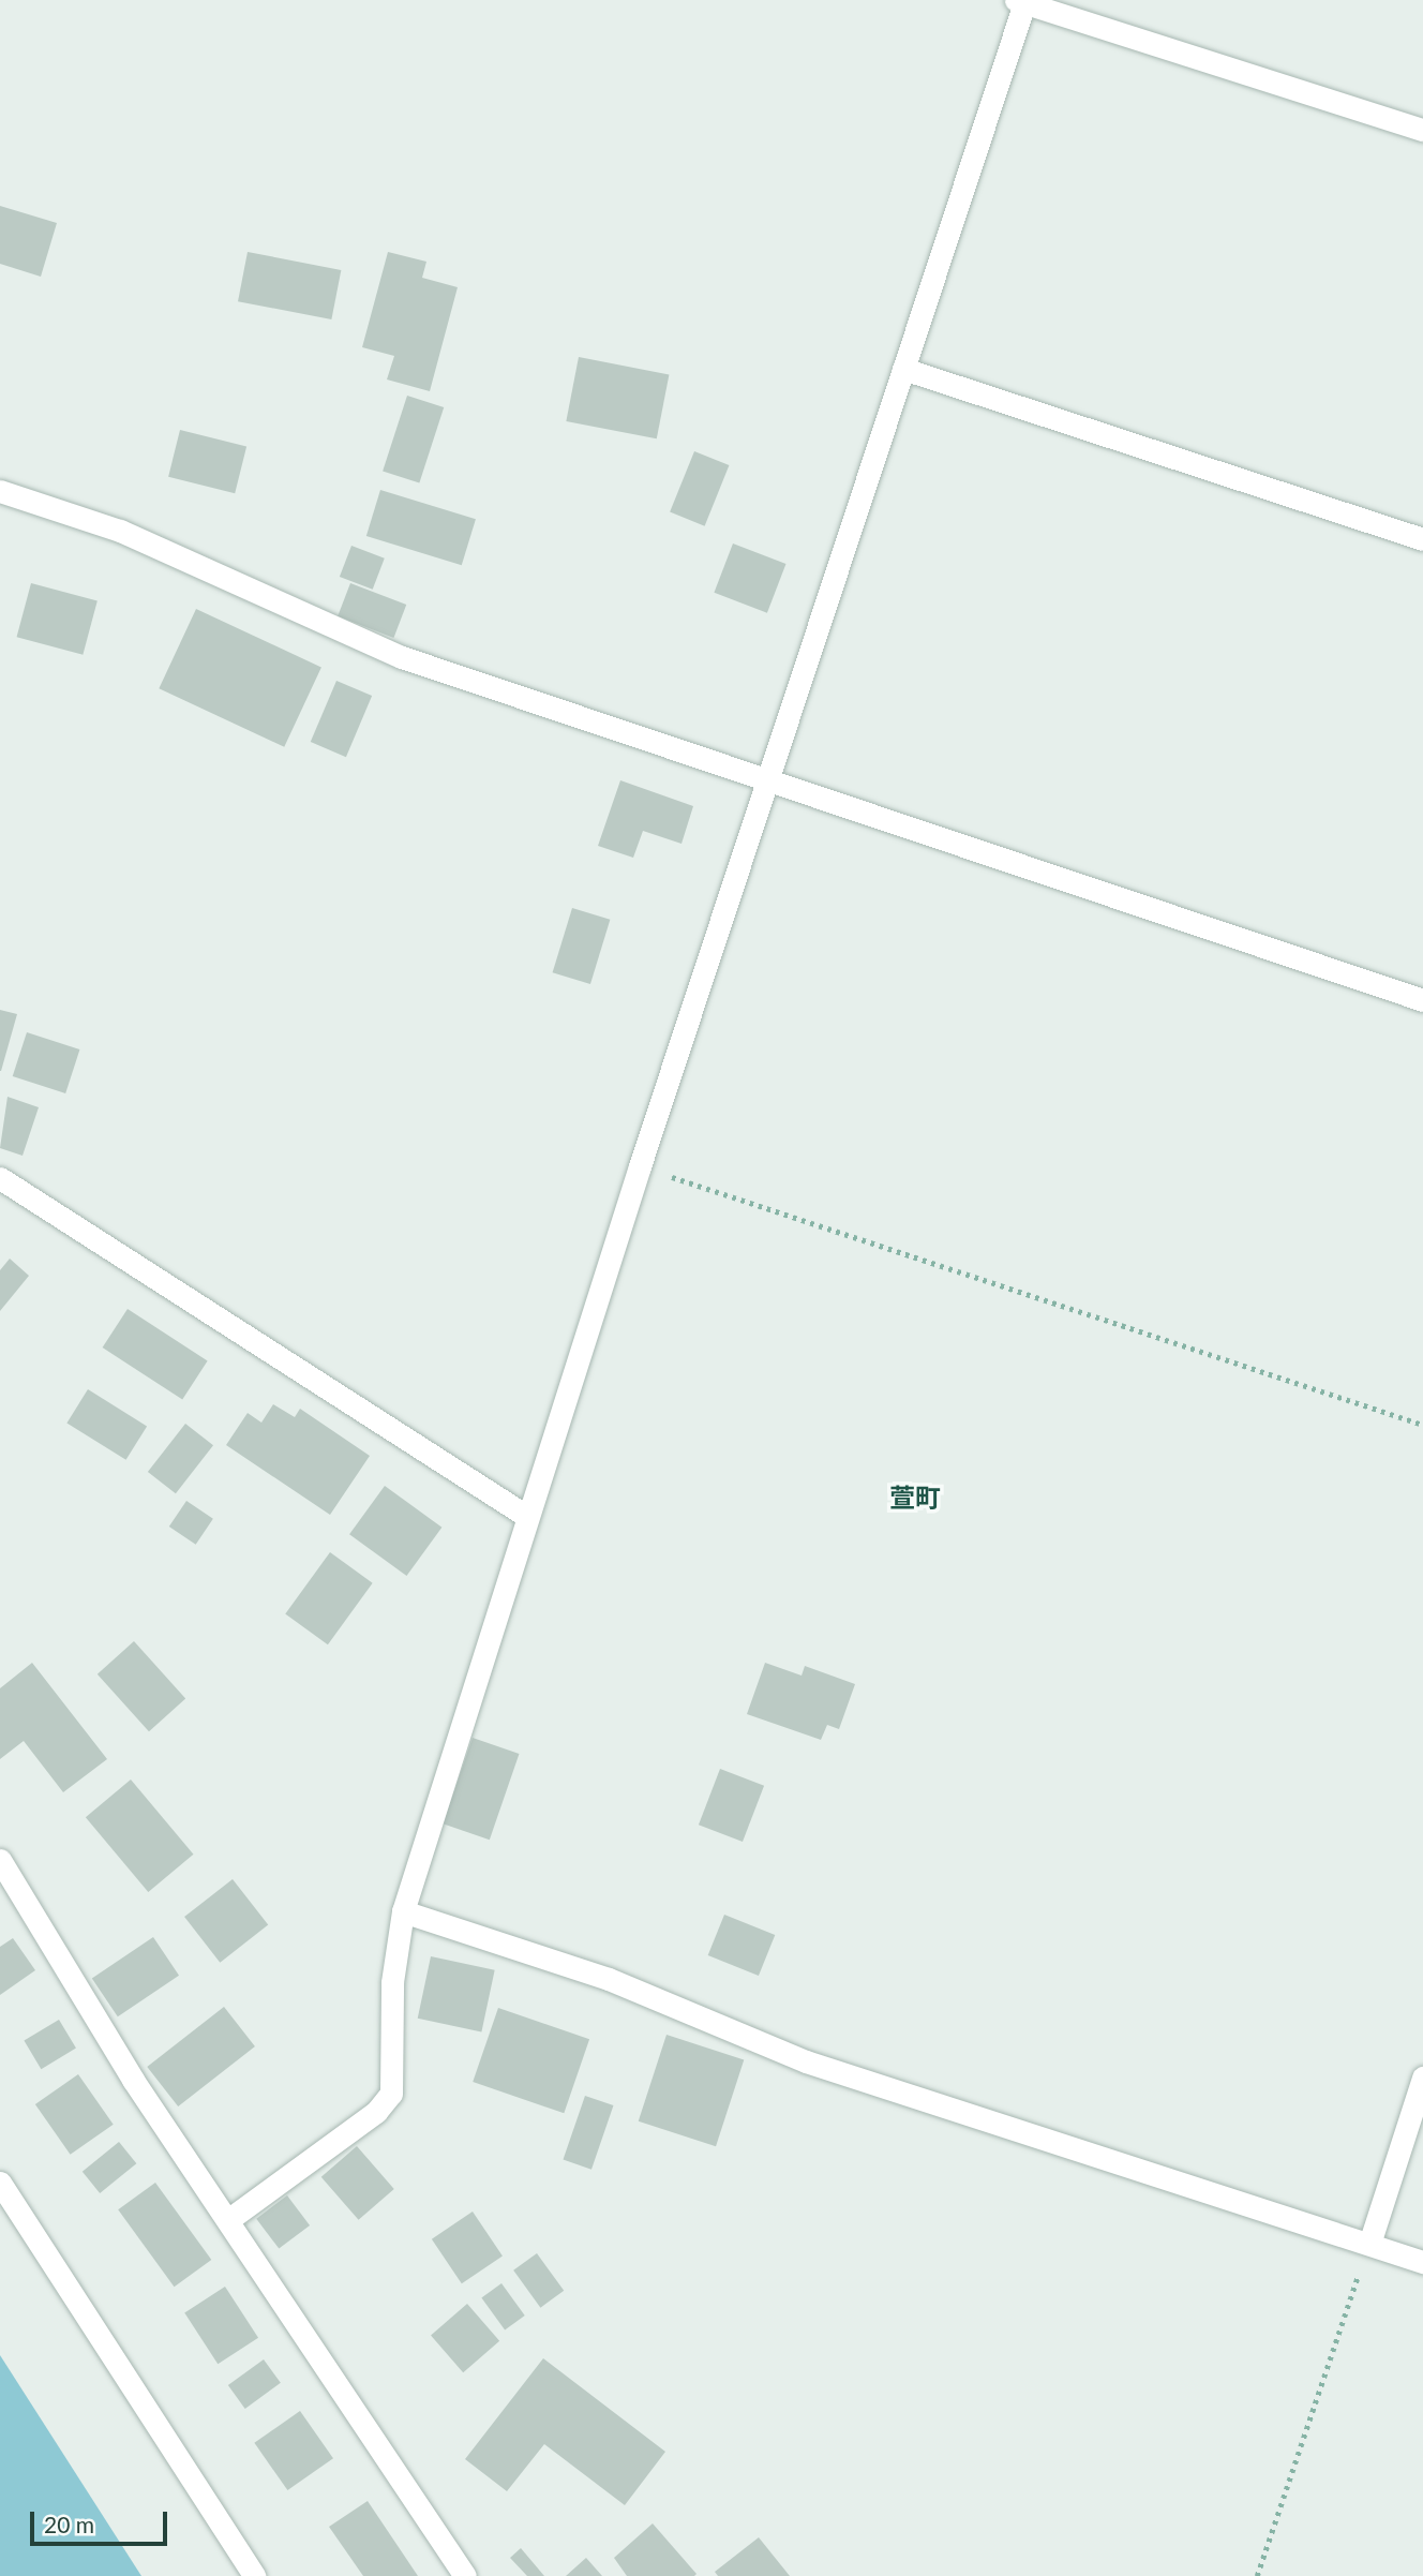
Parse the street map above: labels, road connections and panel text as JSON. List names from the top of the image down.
{
  "districts": ["萱町"],
  "scale_bar": "20 m"
}
